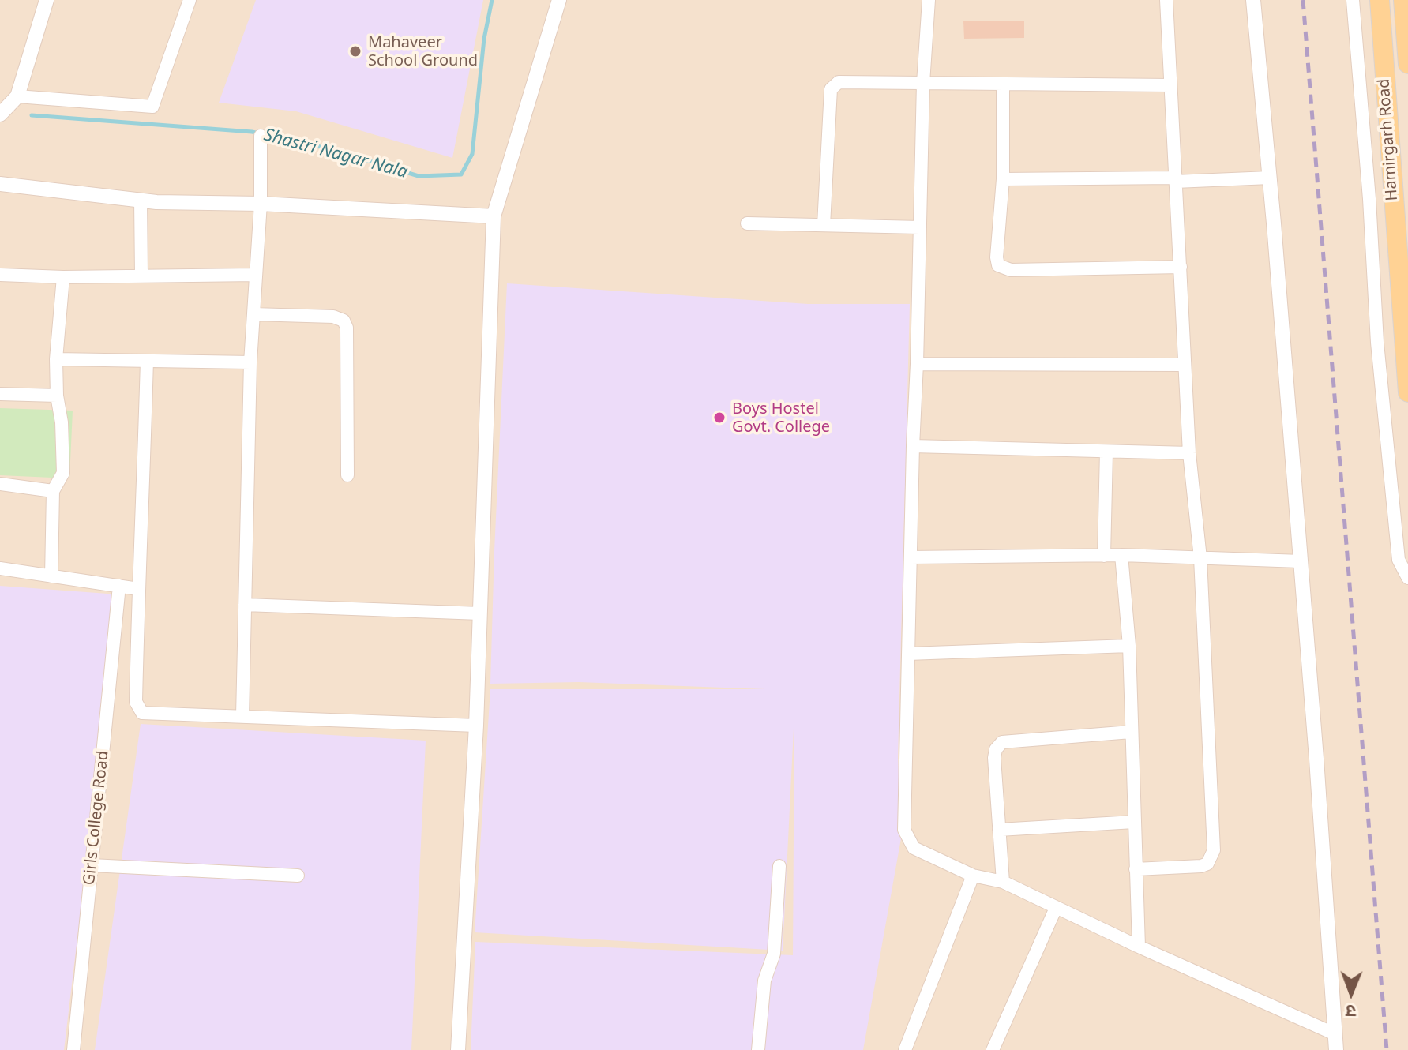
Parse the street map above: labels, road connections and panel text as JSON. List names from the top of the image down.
{
  "streets": {
    "main road": ["Hamirgarh Road"],
    "street": ["Girls College Road"]
  },
  "water": ["Shastri Nagar Nala"],
  "places": ["Mahaveer School Ground", "Boys Hostel Govt. College"],
  "north": "bottom"
}
